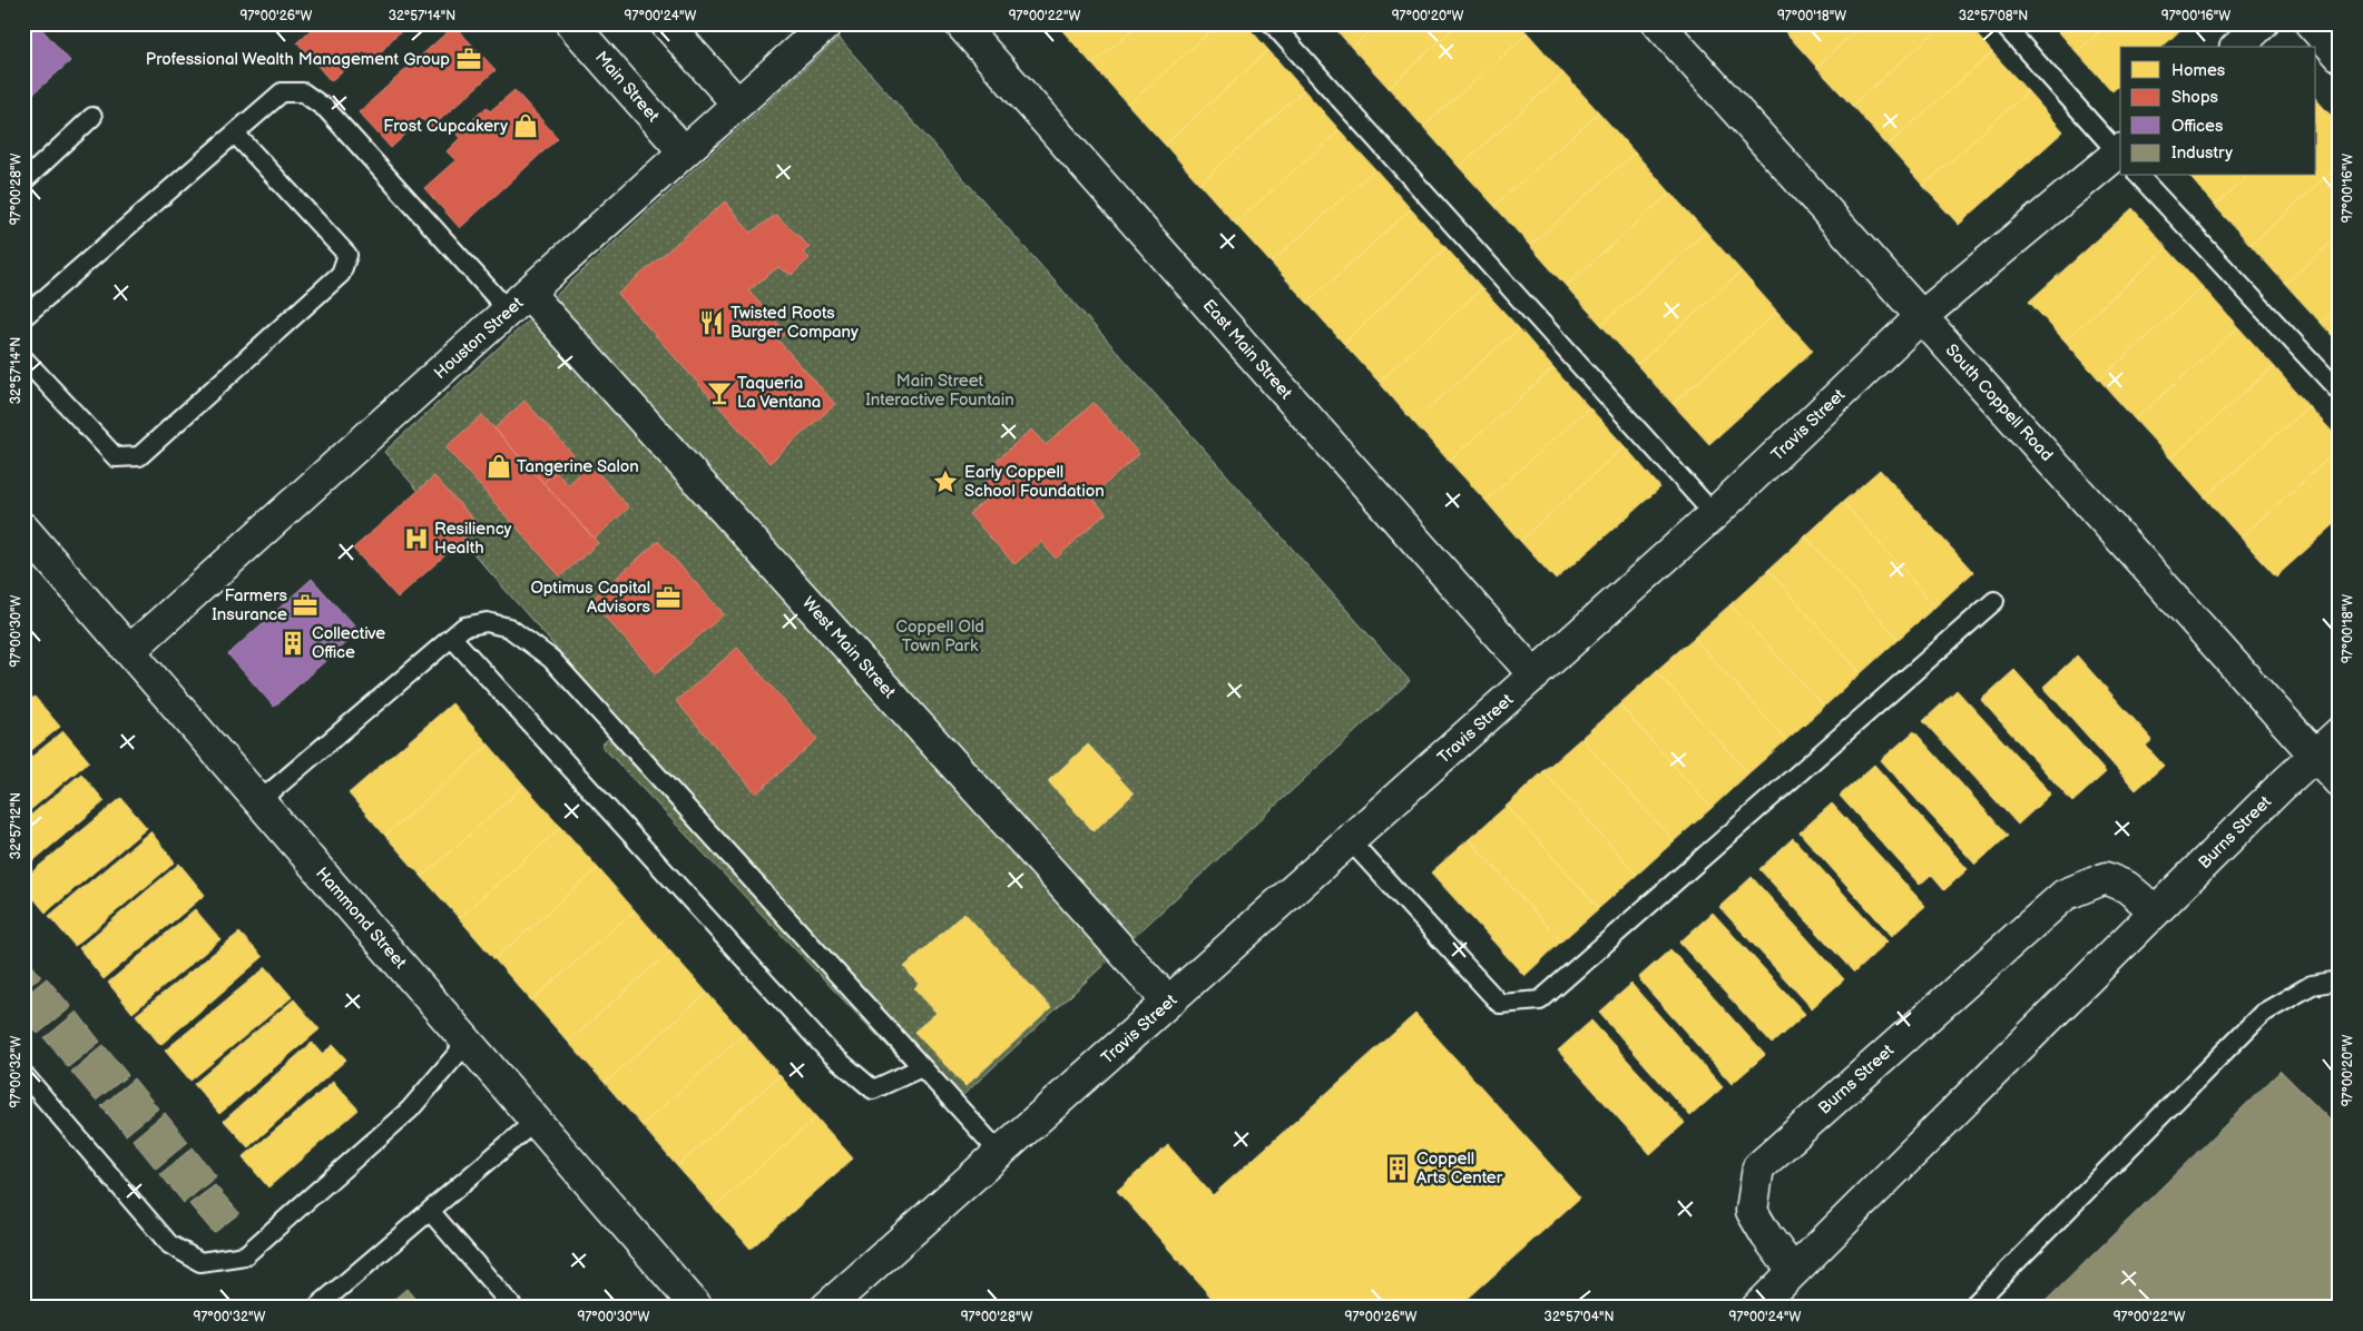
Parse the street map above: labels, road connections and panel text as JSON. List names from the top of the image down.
{
  "streets": {
    "street": [
      "Main Street",
      "Houston Street",
      "East Main Street",
      "South Coppell Road",
      "Travis Street",
      "West Main Street",
      "Burns Street",
      "Hammond Street"
    ]
  },
  "crossings": [
    ["Main Street", "Houston Street"],
    ["Houston Street", "West Main Street"],
    ["Houston Street", "Hammond Street"],
    ["East Main Street", "Travis Street"],
    ["South Coppell Road", "Travis Street"],
    ["South Coppell Road", "Burns Street"],
    ["Travis Street", "West Main Street"]
  ],
  "parks": ["Main Street Interactive Fountain", "Coppell Old Town Park"],
  "places": {
    "office": ["Professional Wealth Management Group", "Optimus Capital Advisors", "Farmers Insurance"],
    "shop": ["Frost Cupcakery", "Tangerine Salon"],
    "restaurant": ["Twisted Roots Burger Company"],
    "bar": ["Taqueria La Ventana"],
    "place": ["Early Coppell School Foundation"],
    "hospital": ["Resiliency Health"],
    "building": ["Collective Office", "Coppell Arts Center"]
  },
  "legend": [
    "Homes",
    "Shops",
    "Offices",
    "Industry"
  ],
  "coordinates": [
    "97°00'26\"W",
    "32°57'14\"N",
    "97°00'24\"W",
    "97°00'22\"W",
    "97°00'20\"W",
    "97°00'18\"W",
    "32°57'08\"N",
    "97°00'16\"W",
    "97°00'28\"W",
    "97°00'30\"W",
    "32°57'12\"N",
    "97°00'32\"W",
    "32°57'04\"N"
  ]
}
